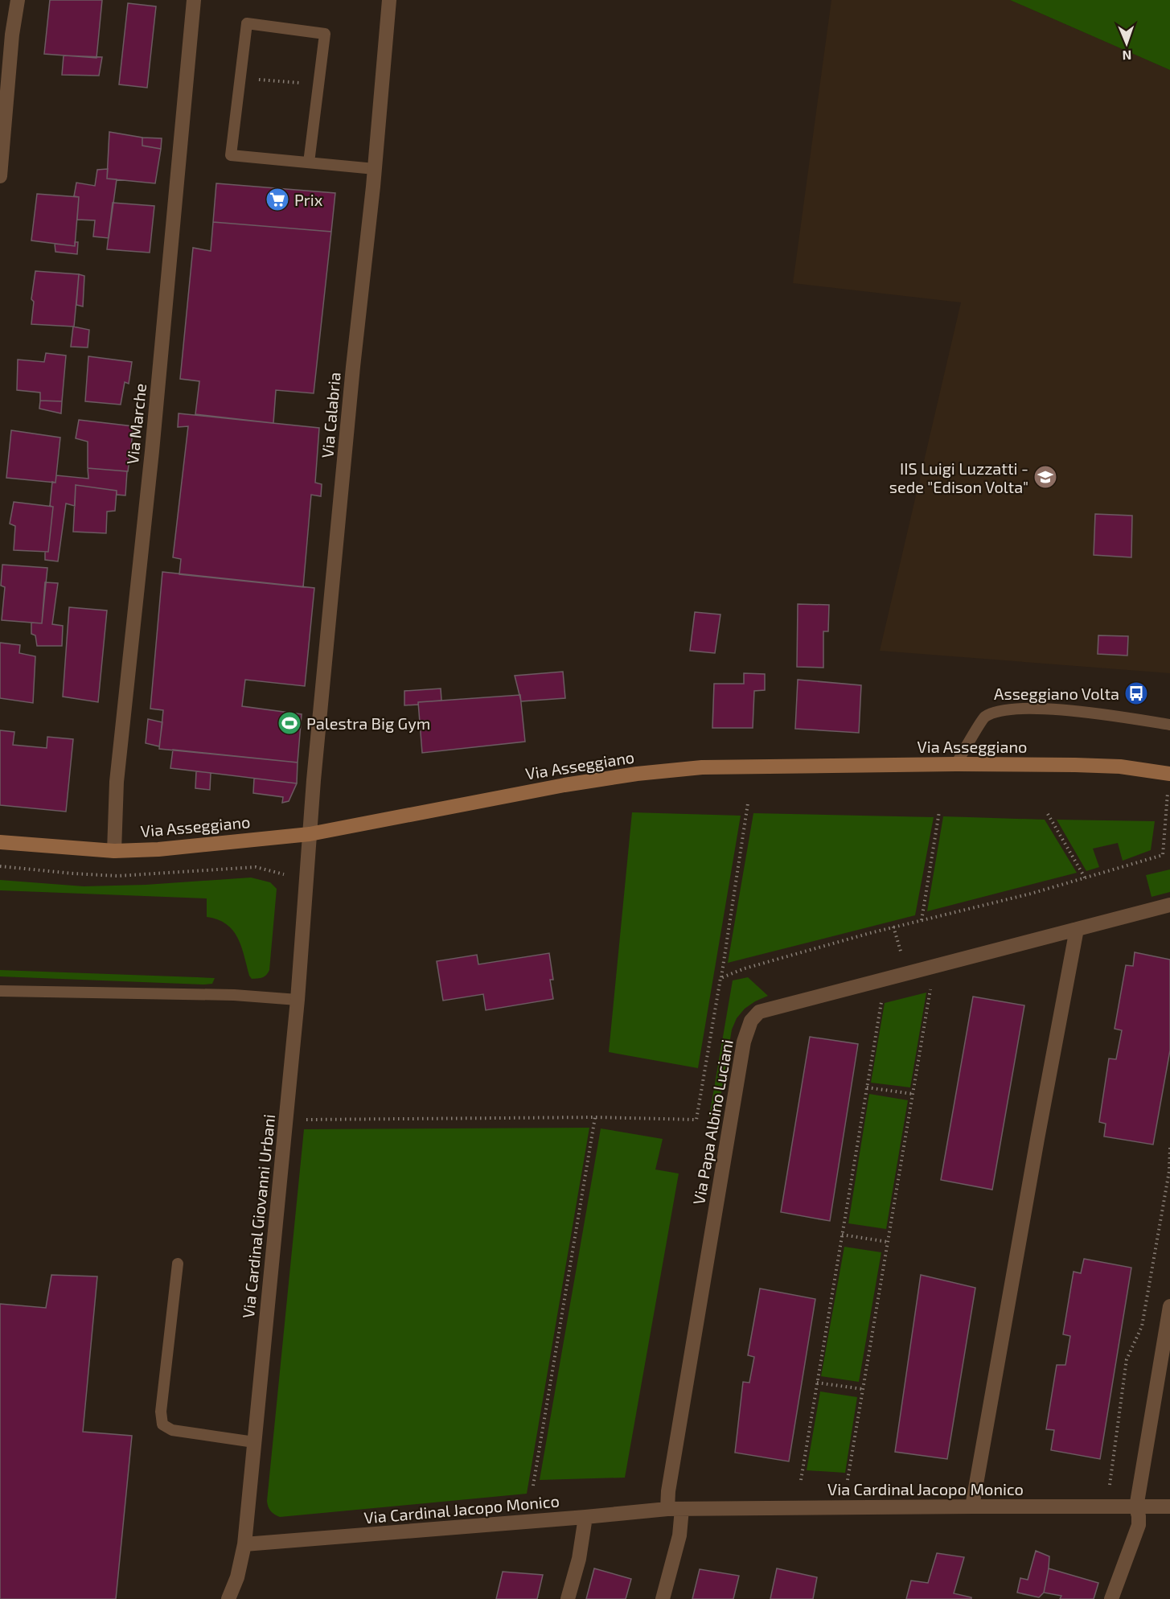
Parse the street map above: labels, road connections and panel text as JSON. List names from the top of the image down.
{
  "streets": {
    "street": [
      "Via Calabria",
      "Via Marche",
      "Via Asseggiano",
      "Via Papa Albino Luciani",
      "Via Cardinal Giovanni Urbani",
      "Via Cardinal Jacopo Monico"
    ]
  },
  "crossings": [
    ["Via Calabria", "Via Asseggiano"],
    ["Via Calabria", "Via Cardinal Giovanni Urbani"],
    ["Via Marche", "Via Asseggiano"],
    ["Via Asseggiano", "Via Cardinal Giovanni Urbani"],
    ["Via Papa Albino Luciani", "Via Cardinal Jacopo Monico"],
    ["Via Cardinal Giovanni Urbani", "Via Cardinal Jacopo Monico"]
  ],
  "places": {
    "supermarket": ["Prix"],
    "school or university": ["IIS Luigi Luzzatti - sede \"Edison Volta\""],
    "bus stop": ["Asseggiano Volta"],
    "sports": ["Palestra Big Gym"]
  },
  "north": "bottom"
}
